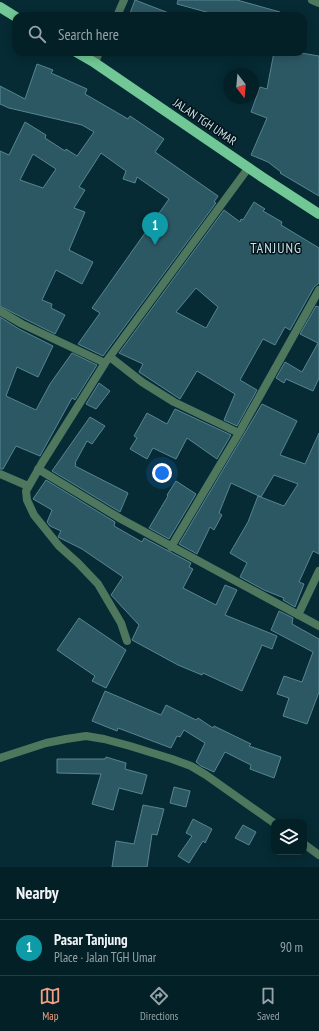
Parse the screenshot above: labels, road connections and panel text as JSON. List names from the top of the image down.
{
  "streets": {
    "main road": ["JALAN TGH UMAR"]
  },
  "districts": ["TANJUNG"],
  "north": "bottom",
  "page": {
    "search": "Search here",
    "pins": "1",
    "heading": "Nearby",
    "list": [
      {
        "mark": "1",
        "name": "Pasar Tanjung",
        "note": "Place · Jalan TGH Umar",
        "value": "90 m"
      }
    ],
    "nav": ["Map", "Directions", "Saved"]
  }
}
